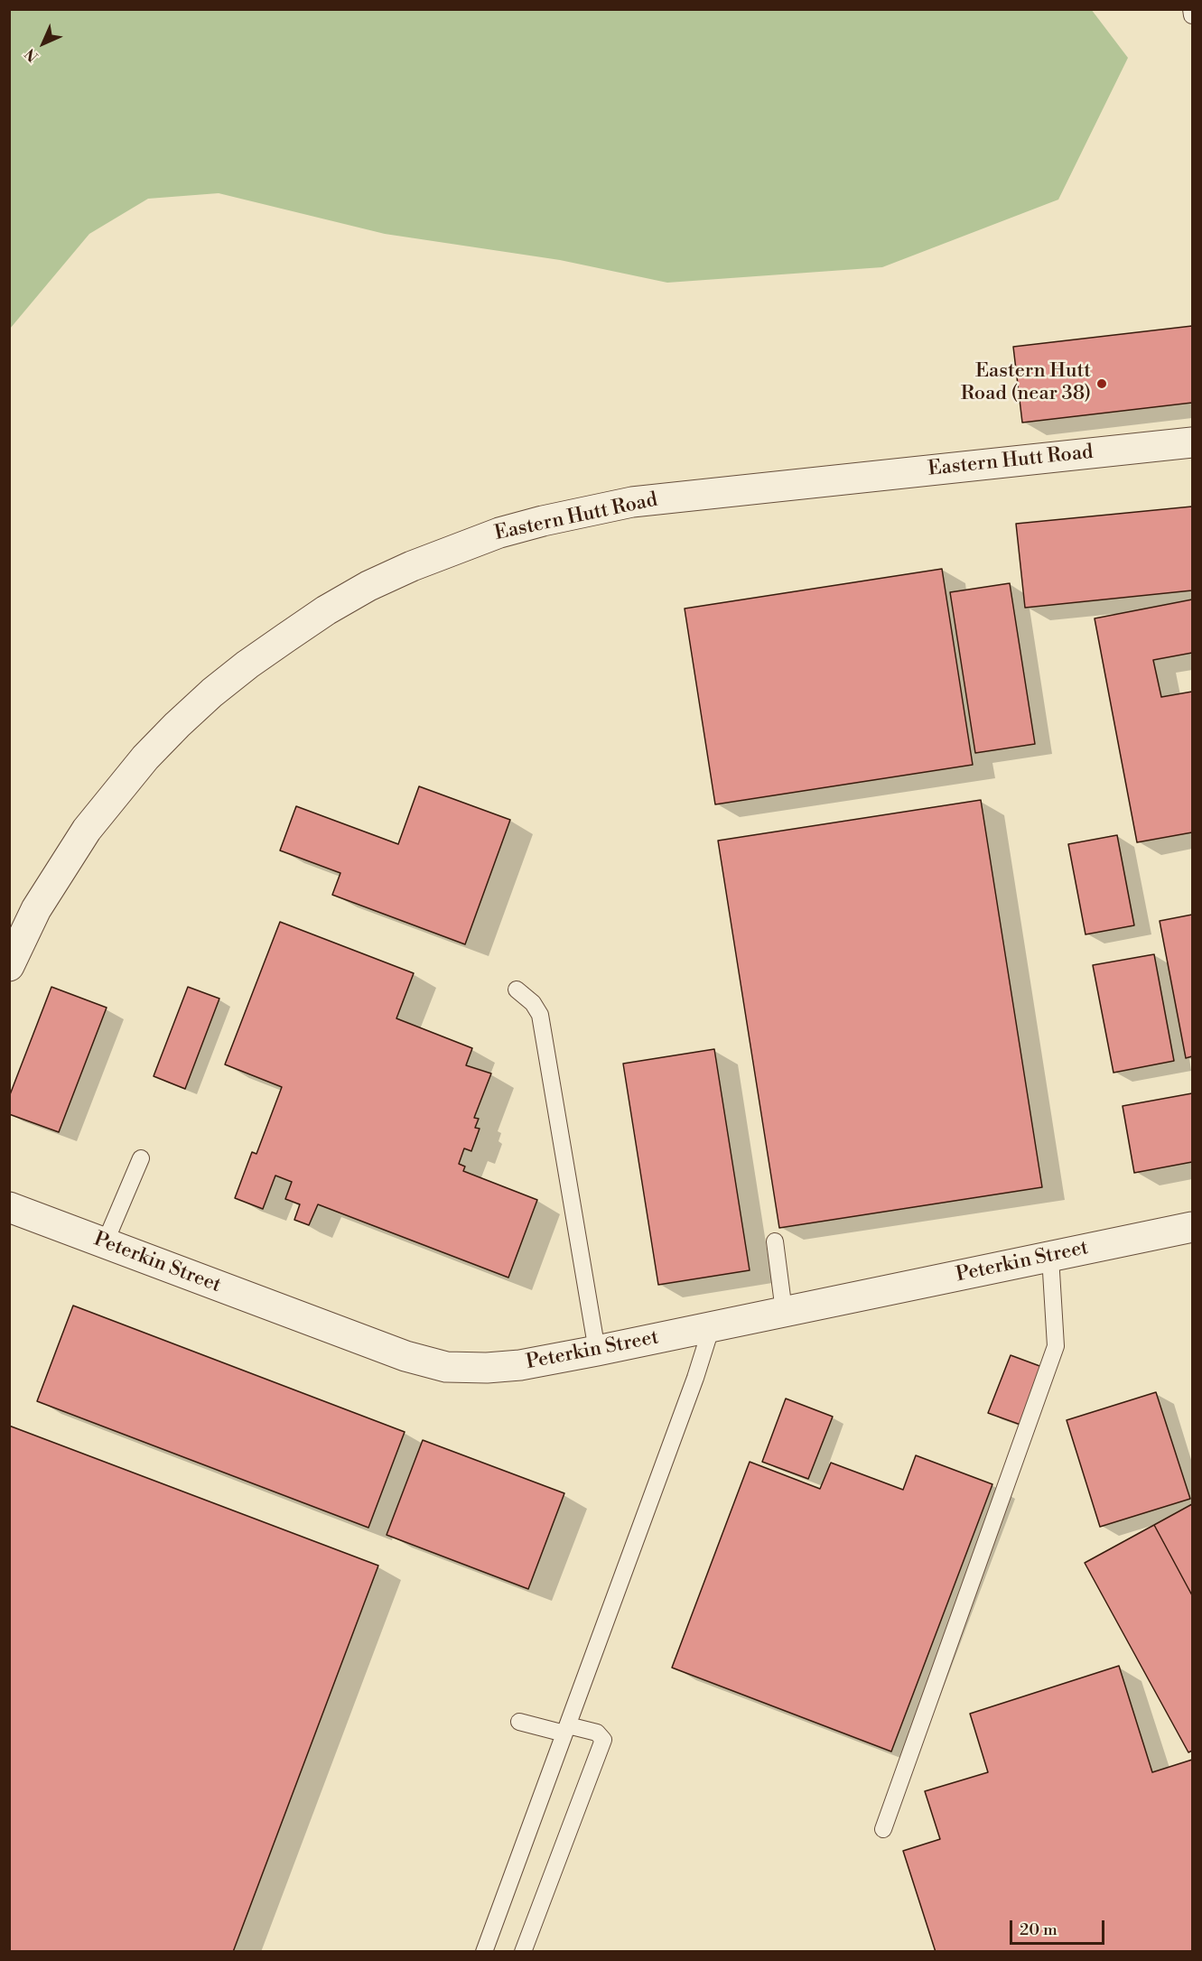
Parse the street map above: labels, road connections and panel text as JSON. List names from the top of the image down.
{
  "streets": {
    "street": ["Eastern Hutt Road", "Peterkin Street"]
  },
  "places": ["Eastern Hutt Road (near 38)"],
  "scale_bar": "20 m",
  "north": "bottom left"
}
